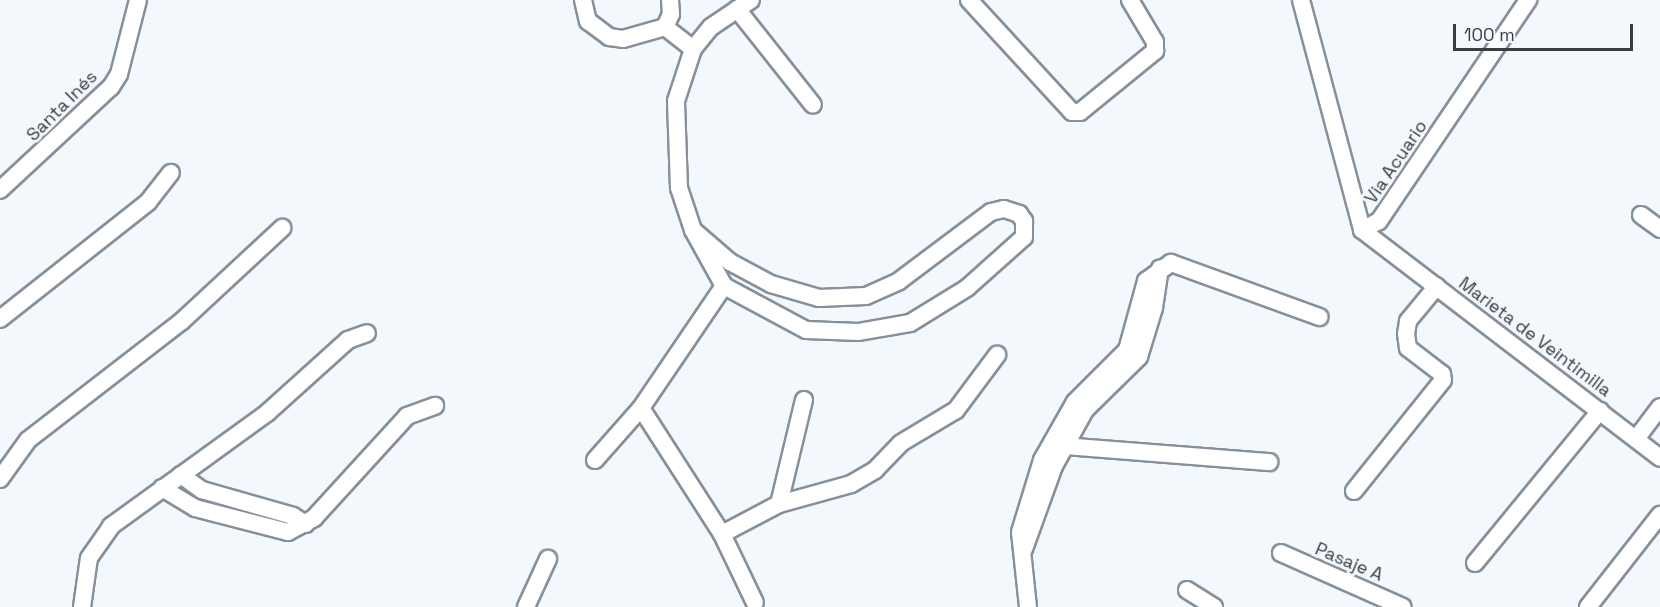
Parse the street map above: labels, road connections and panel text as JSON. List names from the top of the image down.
{
  "streets": {
    "street": [
      "Santa Inés",
      "Via Acuario",
      "Marieta de Veintimilla",
      "Pasaje A"
    ]
  },
  "crossings": [
    ["Via Acuario", "Marieta de Veintimilla"]
  ],
  "scale_bar": "100 m"
}
